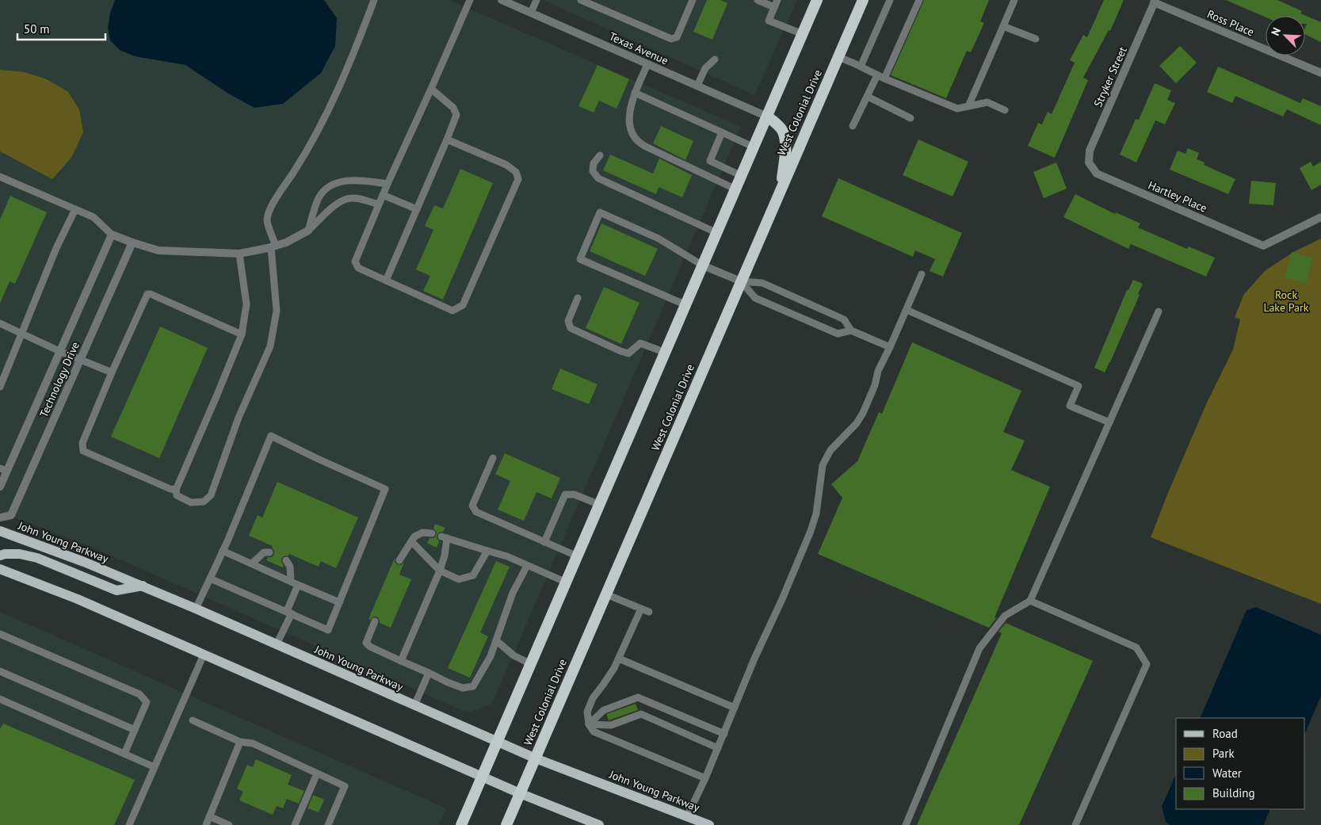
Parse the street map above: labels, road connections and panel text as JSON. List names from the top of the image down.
{
  "streets": {
    "highway": ["West Colonial Drive"],
    "main road": ["John Young Parkway"],
    "street": [
      "Ross Place",
      "Texas Avenue",
      "Stryker Street",
      "Hartley Place",
      "Technology Drive"
    ]
  },
  "crossings": [
    ["Ross Place", "Stryker Street"],
    ["Stryker Street", "Hartley Place"],
    ["West Colonial Drive", "John Young Parkway"]
  ],
  "parks": ["Rock Lake Park"],
  "legend": [
    "Road",
    "Park",
    "Water",
    "Building"
  ],
  "scale_bar": "50 m",
  "north": "top left"
}
